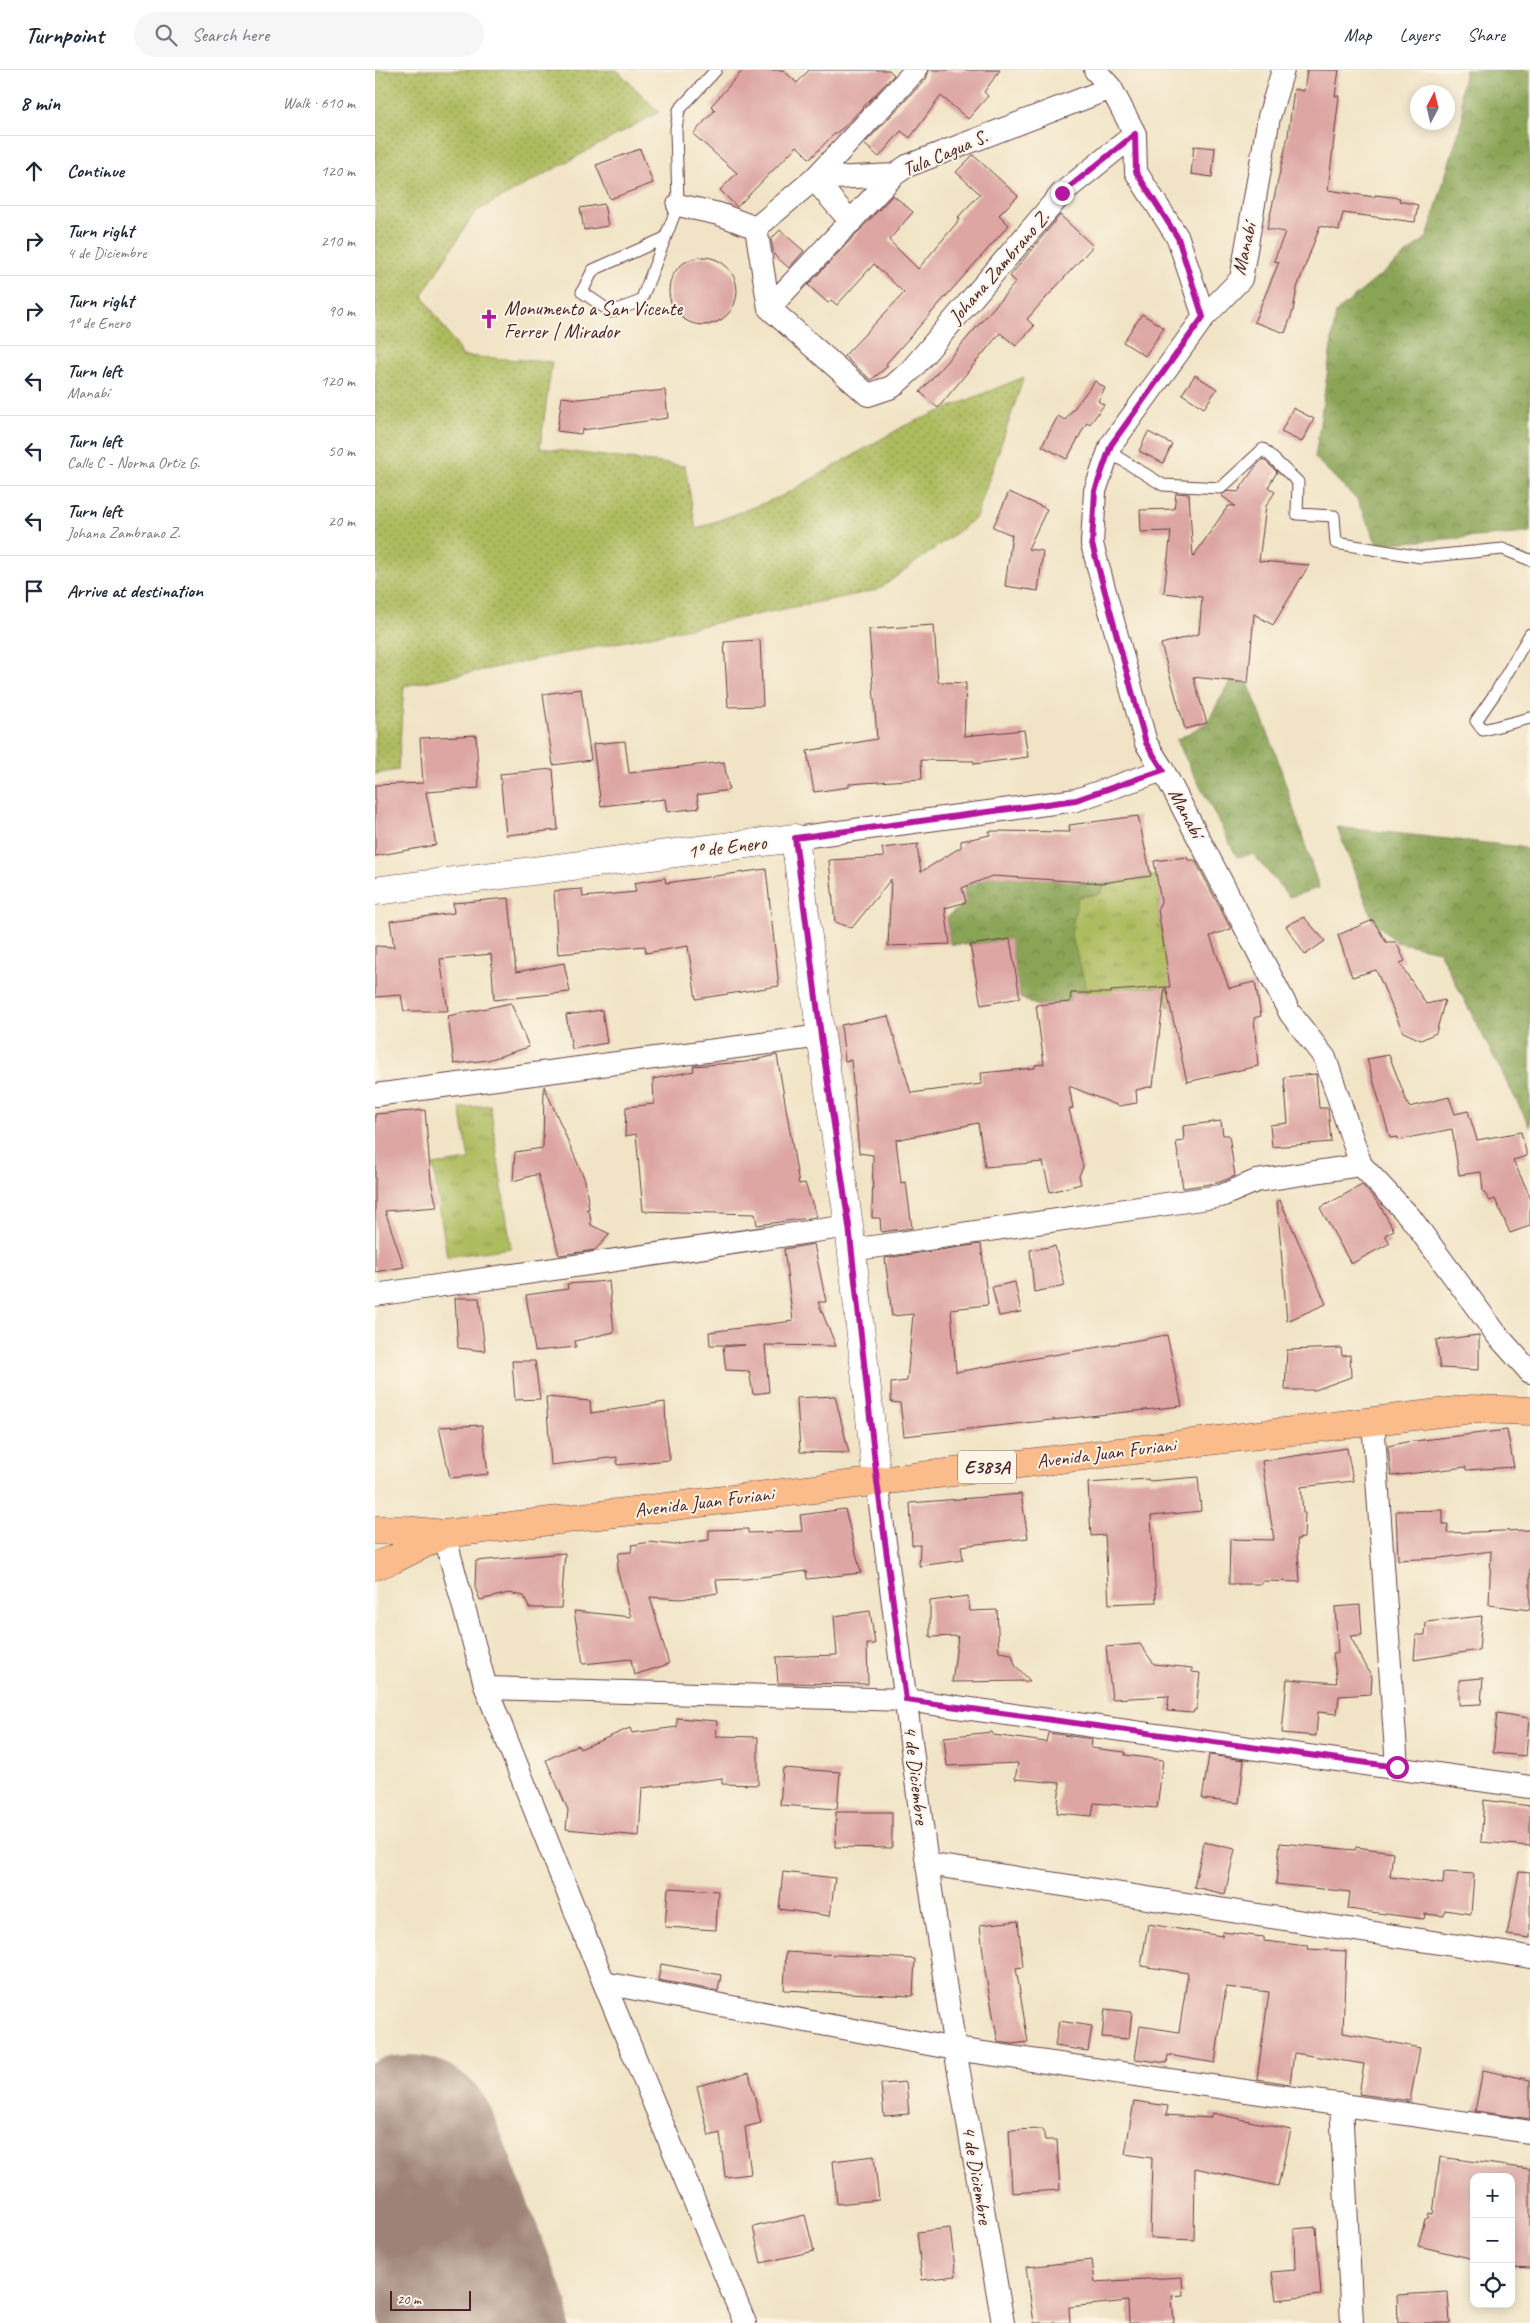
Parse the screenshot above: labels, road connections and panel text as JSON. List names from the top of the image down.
{
  "streets": {
    "main road": ["Avenida Juan Furiani", "E383A"],
    "street": [
      "Tula Cagua S.",
      "Manabí",
      "Johana Zambrano Z.",
      "1º de Enero",
      "4 de Diciembre"
    ]
  },
  "crossings": [
    ["Tula Cagua S.", "Johana Zambrano Z."],
    ["Manabí", "1º de Enero"],
    ["1º de Enero", "4 de Diciembre"],
    ["Avenida Juan Furiani", "4 de Diciembre"]
  ],
  "places": {
    "church": ["Monumento a San Vicente Ferrer | Mirador"]
  },
  "scale_bar": "20 m",
  "north": "top",
  "page": {
    "header": "Turnpoint",
    "search": "Search here",
    "nav": ["Map", "Layers", "Share"],
    "heading": ["8 min", "Walk · 610 m"],
    "list": [
      ["Continue", "120 m"],
      ["Turn right", "4 de Diciembre", "210 m"],
      ["Turn right", "1º de Enero", "90 m"],
      ["Turn left", "Manabí", "120 m"],
      ["Turn left", "Calle C - Norma Ortiz G.", "50 m"],
      ["Turn left", "Johana Zambrano Z.", "20 m"],
      "Arrive at destination"
    ],
    "map_buttons": ["+", "−"],
    "scale": "20 m"
  }
}
